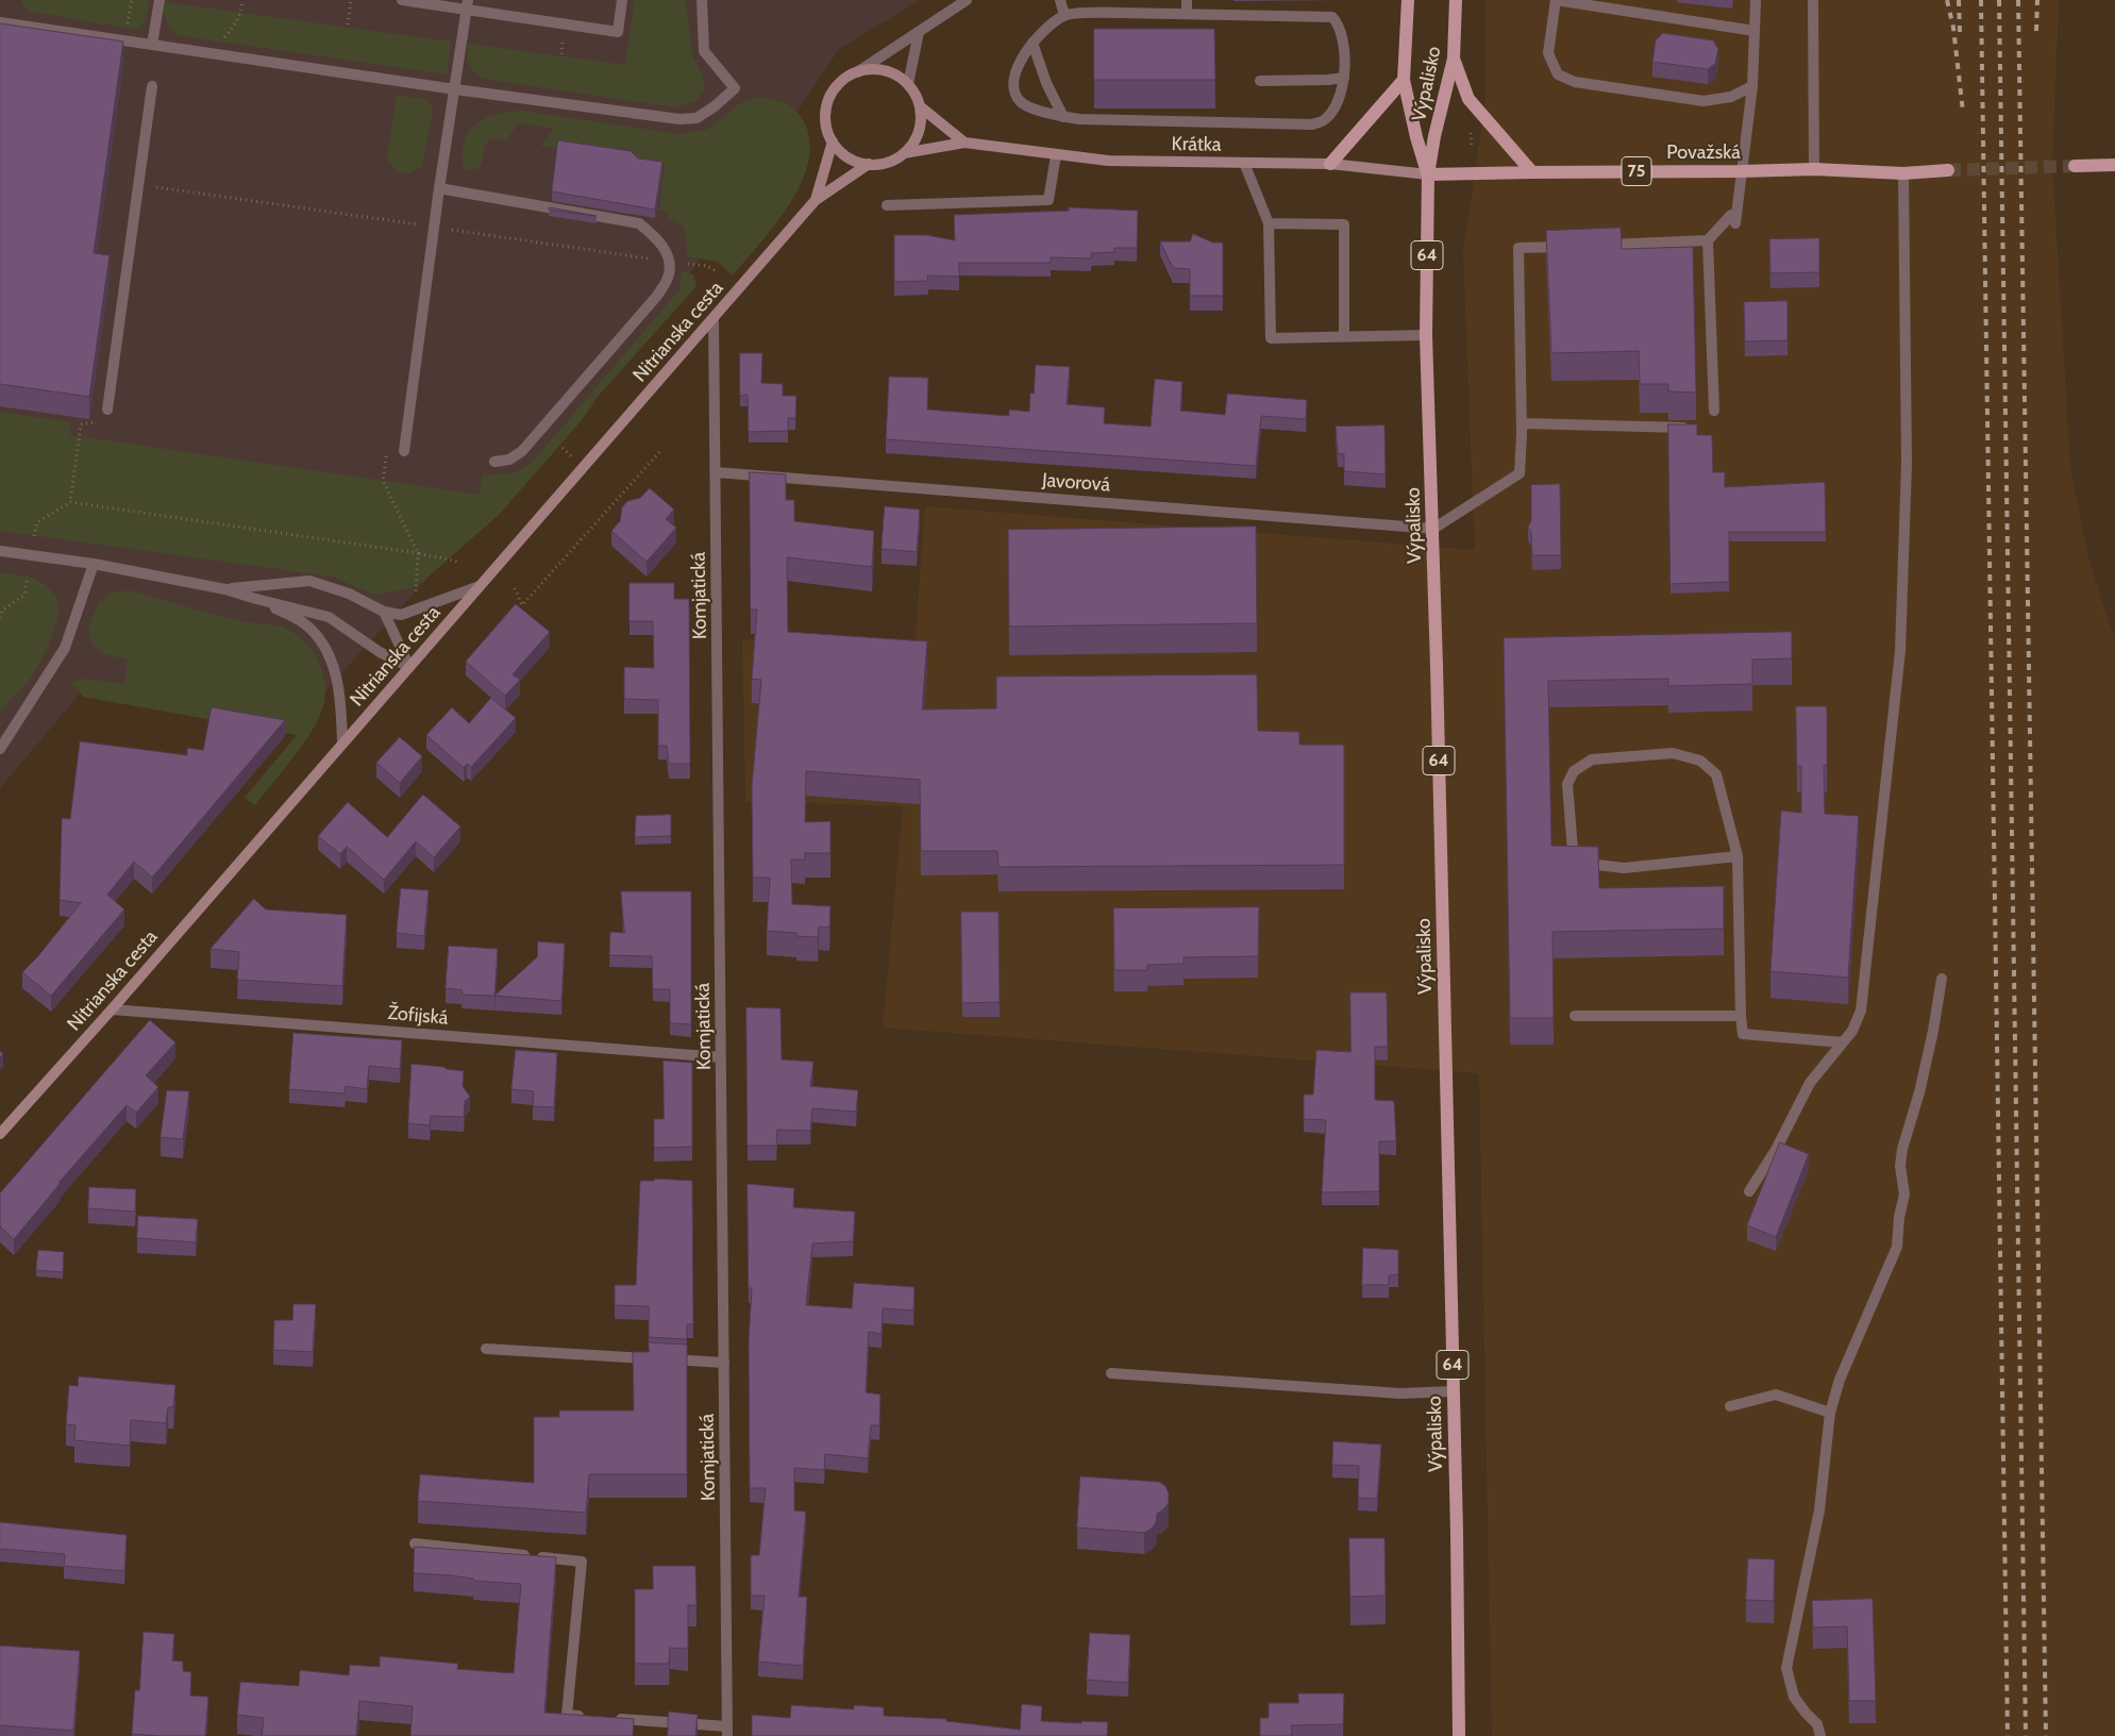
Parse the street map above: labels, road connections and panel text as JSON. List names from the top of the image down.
{
  "streets": {
    "main road": [
      "Výpalisko",
      "Krátka",
      "Považská",
      "75",
      "64",
      "Nitrianska cesta"
    ],
    "street": ["Javorová", "Komjatická", "Žofijská"]
  },
  "crossings": [
    ["Výpalisko", "Krátka"],
    ["Výpalisko", "Považská"],
    ["Výpalisko", "64"],
    ["Výpalisko", "Javorová"],
    ["Krátka", "Považská"],
    ["Krátka", "Nitrianska cesta"],
    ["Považská", "64"],
    ["Nitrianska cesta", "Komjatická"],
    ["Nitrianska cesta", "Žofijská"],
    ["Javorová", "Komjatická"],
    ["Komjatická", "Žofijská"]
  ]
}
